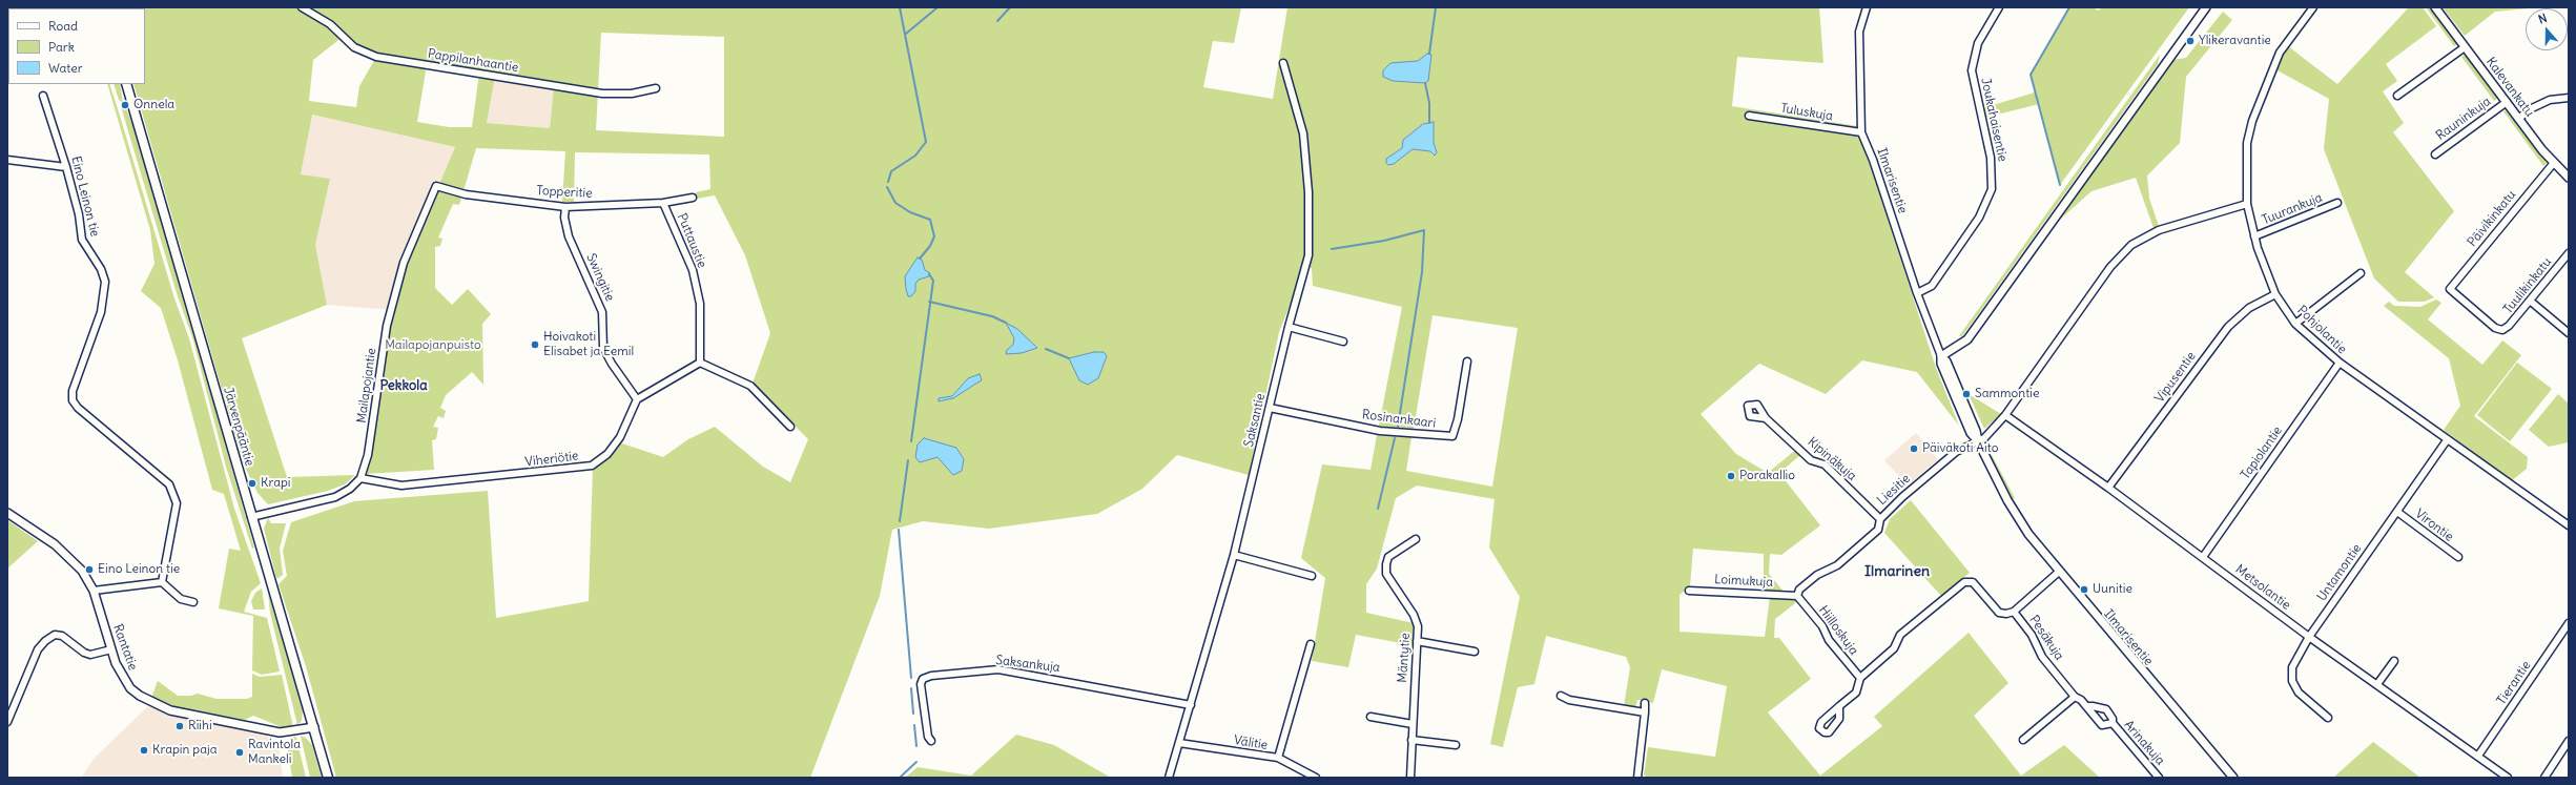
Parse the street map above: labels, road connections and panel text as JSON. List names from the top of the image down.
{
  "streets": {
    "main road": ["Järvenpääntie"],
    "street": [
      "Pappilanhaantie",
      "Kalevankatu",
      "Tuluskuja",
      "Rauninkuja",
      "Joukahaisentie",
      "Ilmarisentie",
      "Topperitie",
      "Eino Leinon tie",
      "Tuurankuja",
      "Päivikinkatu",
      "Puttaustie",
      "Swingitie",
      "Tuulikinkatu",
      "Pohjolantie",
      "Vipusentie",
      "Mailapojantie",
      "Rosinankaari",
      "Saksantie",
      "Tapiolantie",
      "Viheriötie",
      "Kipinäkuja",
      "Liesitie",
      "Virontie",
      "Untamontie",
      "Loimukuja",
      "Metsolantie",
      "Hiilloskuja",
      "Pesäkuja",
      "Rantatie",
      "Mäntytie",
      "Saksankuja",
      "Tierantie",
      "Välitie",
      "Arinakuja"
    ]
  },
  "crossings": [
    ["Kalevankatu", "Rauninkuja"],
    ["Kalevankatu", "Päivikinkatu"],
    ["Tuluskuja", "Ilmarisentie"],
    ["Joukahaisentie", "Ilmarisentie"],
    ["Ilmarisentie", "Liesitie"],
    ["Topperitie", "Puttaustie"],
    ["Topperitie", "Swingitie"],
    ["Topperitie", "Mailapojantie"],
    ["Tuurankuja", "Pohjolantie"],
    ["Päivikinkatu", "Tuulikinkatu"],
    ["Swingitie", "Viheriötie"],
    ["Pohjolantie", "Vipusentie"],
    ["Pohjolantie", "Tapiolantie"],
    ["Pohjolantie", "Untamontie"],
    ["Vipusentie", "Metsolantie"],
    ["Mailapojantie", "Viheriötie"],
    ["Rosinankaari", "Saksantie"],
    ["Saksantie", "Saksankuja"],
    ["Saksantie", "Välitie"],
    ["Järvenpääntie", "Rantatie"],
    ["Tapiolantie", "Metsolantie"],
    ["Kipinäkuja", "Liesitie"],
    ["Liesitie", "Loimukuja"],
    ["Liesitie", "Hiilloskuja"],
    ["Virontie", "Untamontie"],
    ["Untamontie", "Metsolantie"],
    ["Loimukuja", "Hiilloskuja"],
    ["Metsolantie", "Tierantie"],
    ["Pesäkuja", "Arinakuja"]
  ],
  "districts": ["Pekkola", "Ilmarinen"],
  "parks": ["Mailapojanpuisto"],
  "places": [
    "Ylikeravantie",
    "Onnela",
    "Hoivakoti Elisabet ja Eemil",
    "Sammontie",
    "Päiväkoti Aito",
    "Porakallio",
    "Krapi",
    "Eino Leinon tie",
    "Uunitie",
    "Riihi",
    "Krapin paja",
    "Ravintola Mankeli"
  ],
  "legend": ["Road", "Park", "Water"],
  "north": "top"
}
